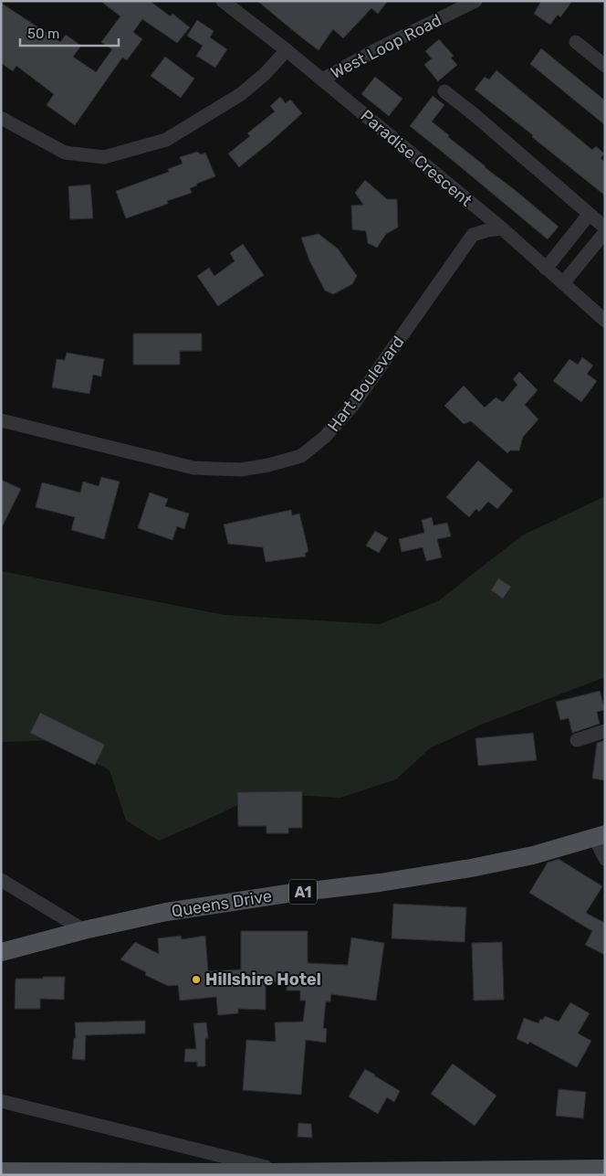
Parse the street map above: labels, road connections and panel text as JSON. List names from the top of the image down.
{
  "streets": {
    "main road": ["A1", "Queens Drive"],
    "street": ["West Loop Road", "Paradise Crescent", "Hart Boulevard"]
  },
  "crossings": [
    ["West Loop Road", "Paradise Crescent"],
    ["Paradise Crescent", "Hart Boulevard"]
  ],
  "places": ["Hillshire Hotel"],
  "scale_bar": "50 m"
}
